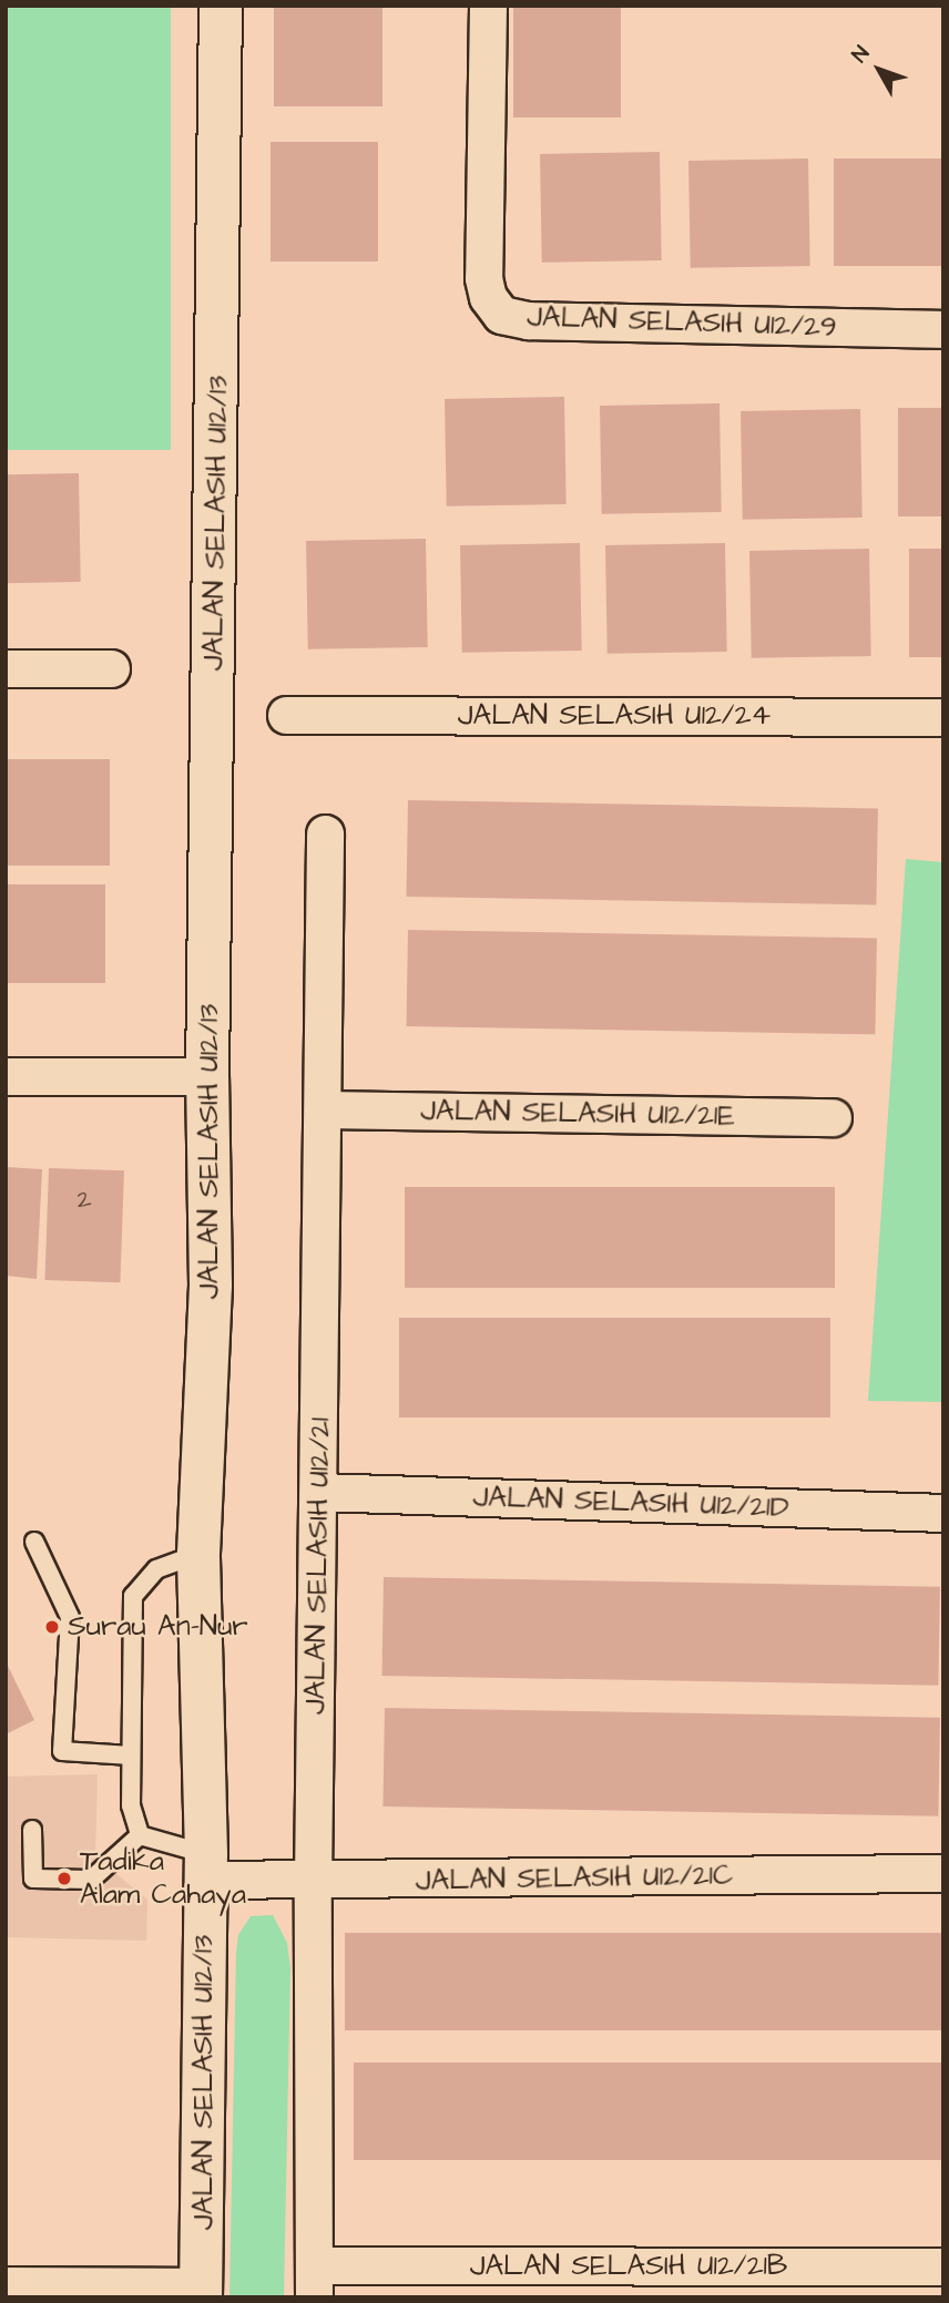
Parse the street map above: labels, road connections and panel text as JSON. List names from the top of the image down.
{
  "streets": {
    "street": [
      "JALAN SELASIH U12/29",
      "JALAN SELASIH U12/13",
      "JALAN SELASIH U12/24",
      "JALAN SELASIH U12/21E",
      "JALAN SELASIH U12/21D",
      "JALAN SELASIH U12/21",
      "JALAN SELASIH U12/21C",
      "JALAN SELASIH U12/21B"
    ]
  },
  "crossings": [
    ["JALAN SELASIH U12/13", "JALAN SELASIH U12/21C"],
    ["JALAN SELASIH U12/21E", "JALAN SELASIH U12/21"],
    ["JALAN SELASIH U12/21D", "JALAN SELASIH U12/21"],
    ["JALAN SELASIH U12/21", "JALAN SELASIH U12/21C"],
    ["JALAN SELASIH U12/21", "JALAN SELASIH U12/21B"]
  ],
  "places": ["Surau An-Nur", "Tadika Alam Cahaya"],
  "house_numbers": ["2"],
  "north": "top left"
}
